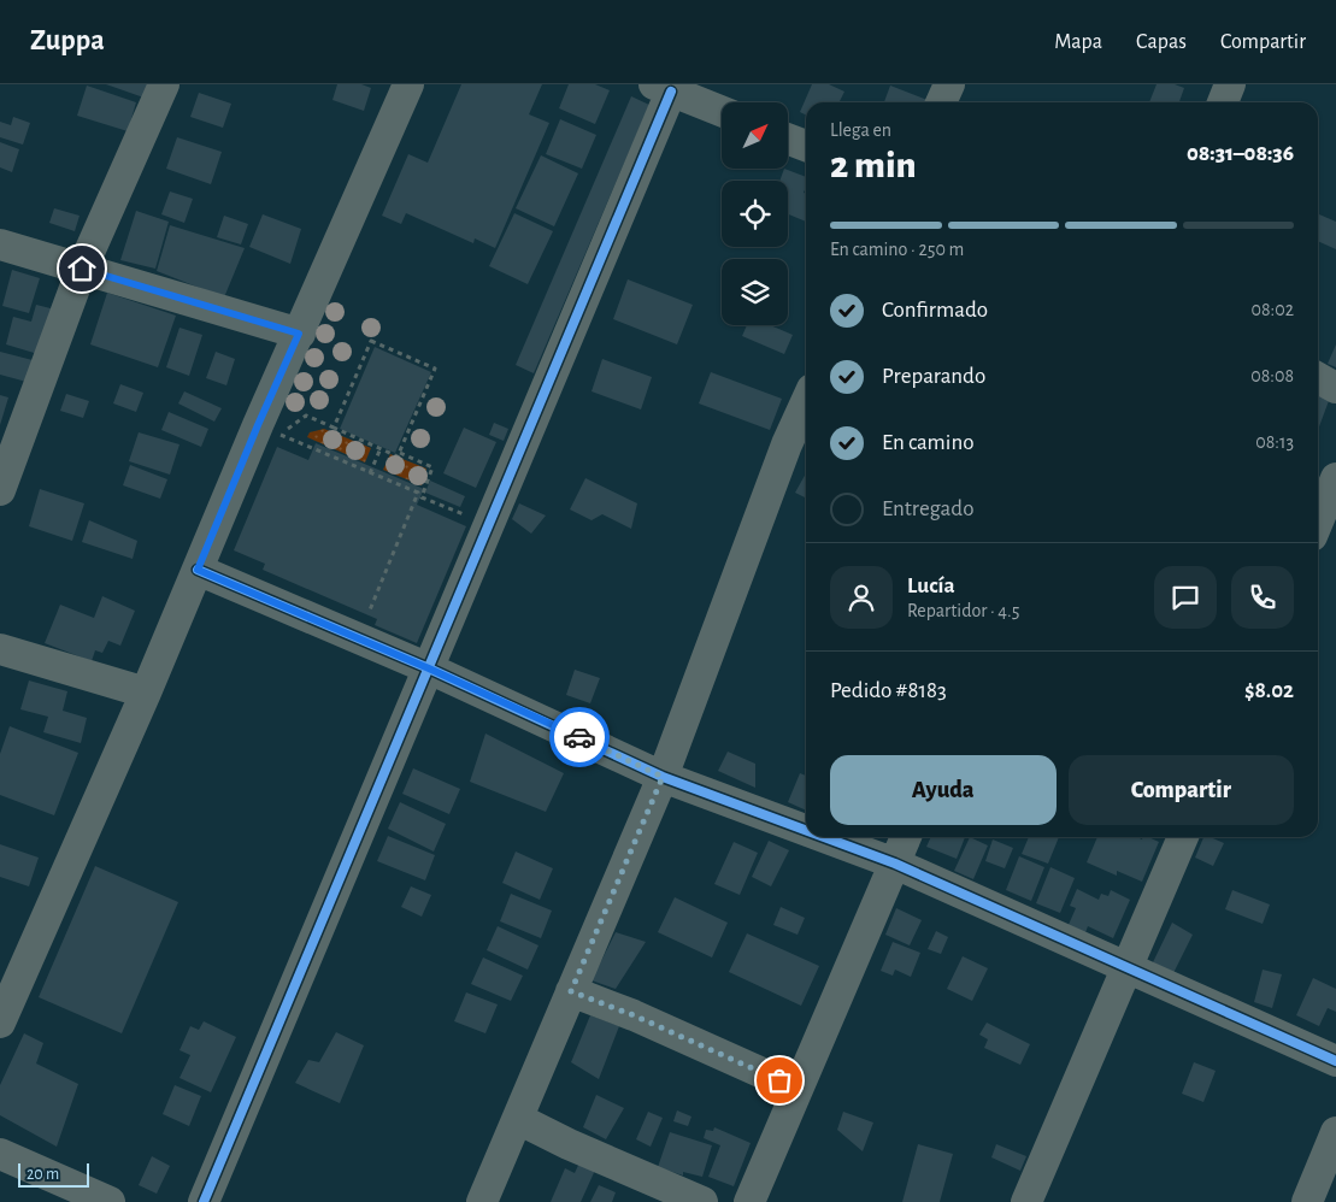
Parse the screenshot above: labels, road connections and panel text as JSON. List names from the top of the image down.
{
  "scale_bar": "20 m",
  "north": "top right",
  "page": {
    "header": "Zuppa",
    "nav": ["Mapa", "Capas", "Compartir"],
    "heading": ["2 min", "Llega en", "08:31–08:36"],
    "panel": [
      "Lucía",
      "Repartidor · 4.5",
      "Pedido #8183",
      "$8.02"
    ],
    "bar": "En camino · 250 m",
    "list": [
      ["Confirmado", "08:02"],
      ["Preparando", "08:08"],
      ["En camino", "08:13"],
      "Entregado"
    ],
    "buttons": ["Ayuda", "Compartir"],
    "scale": "20 m"
  }
}
